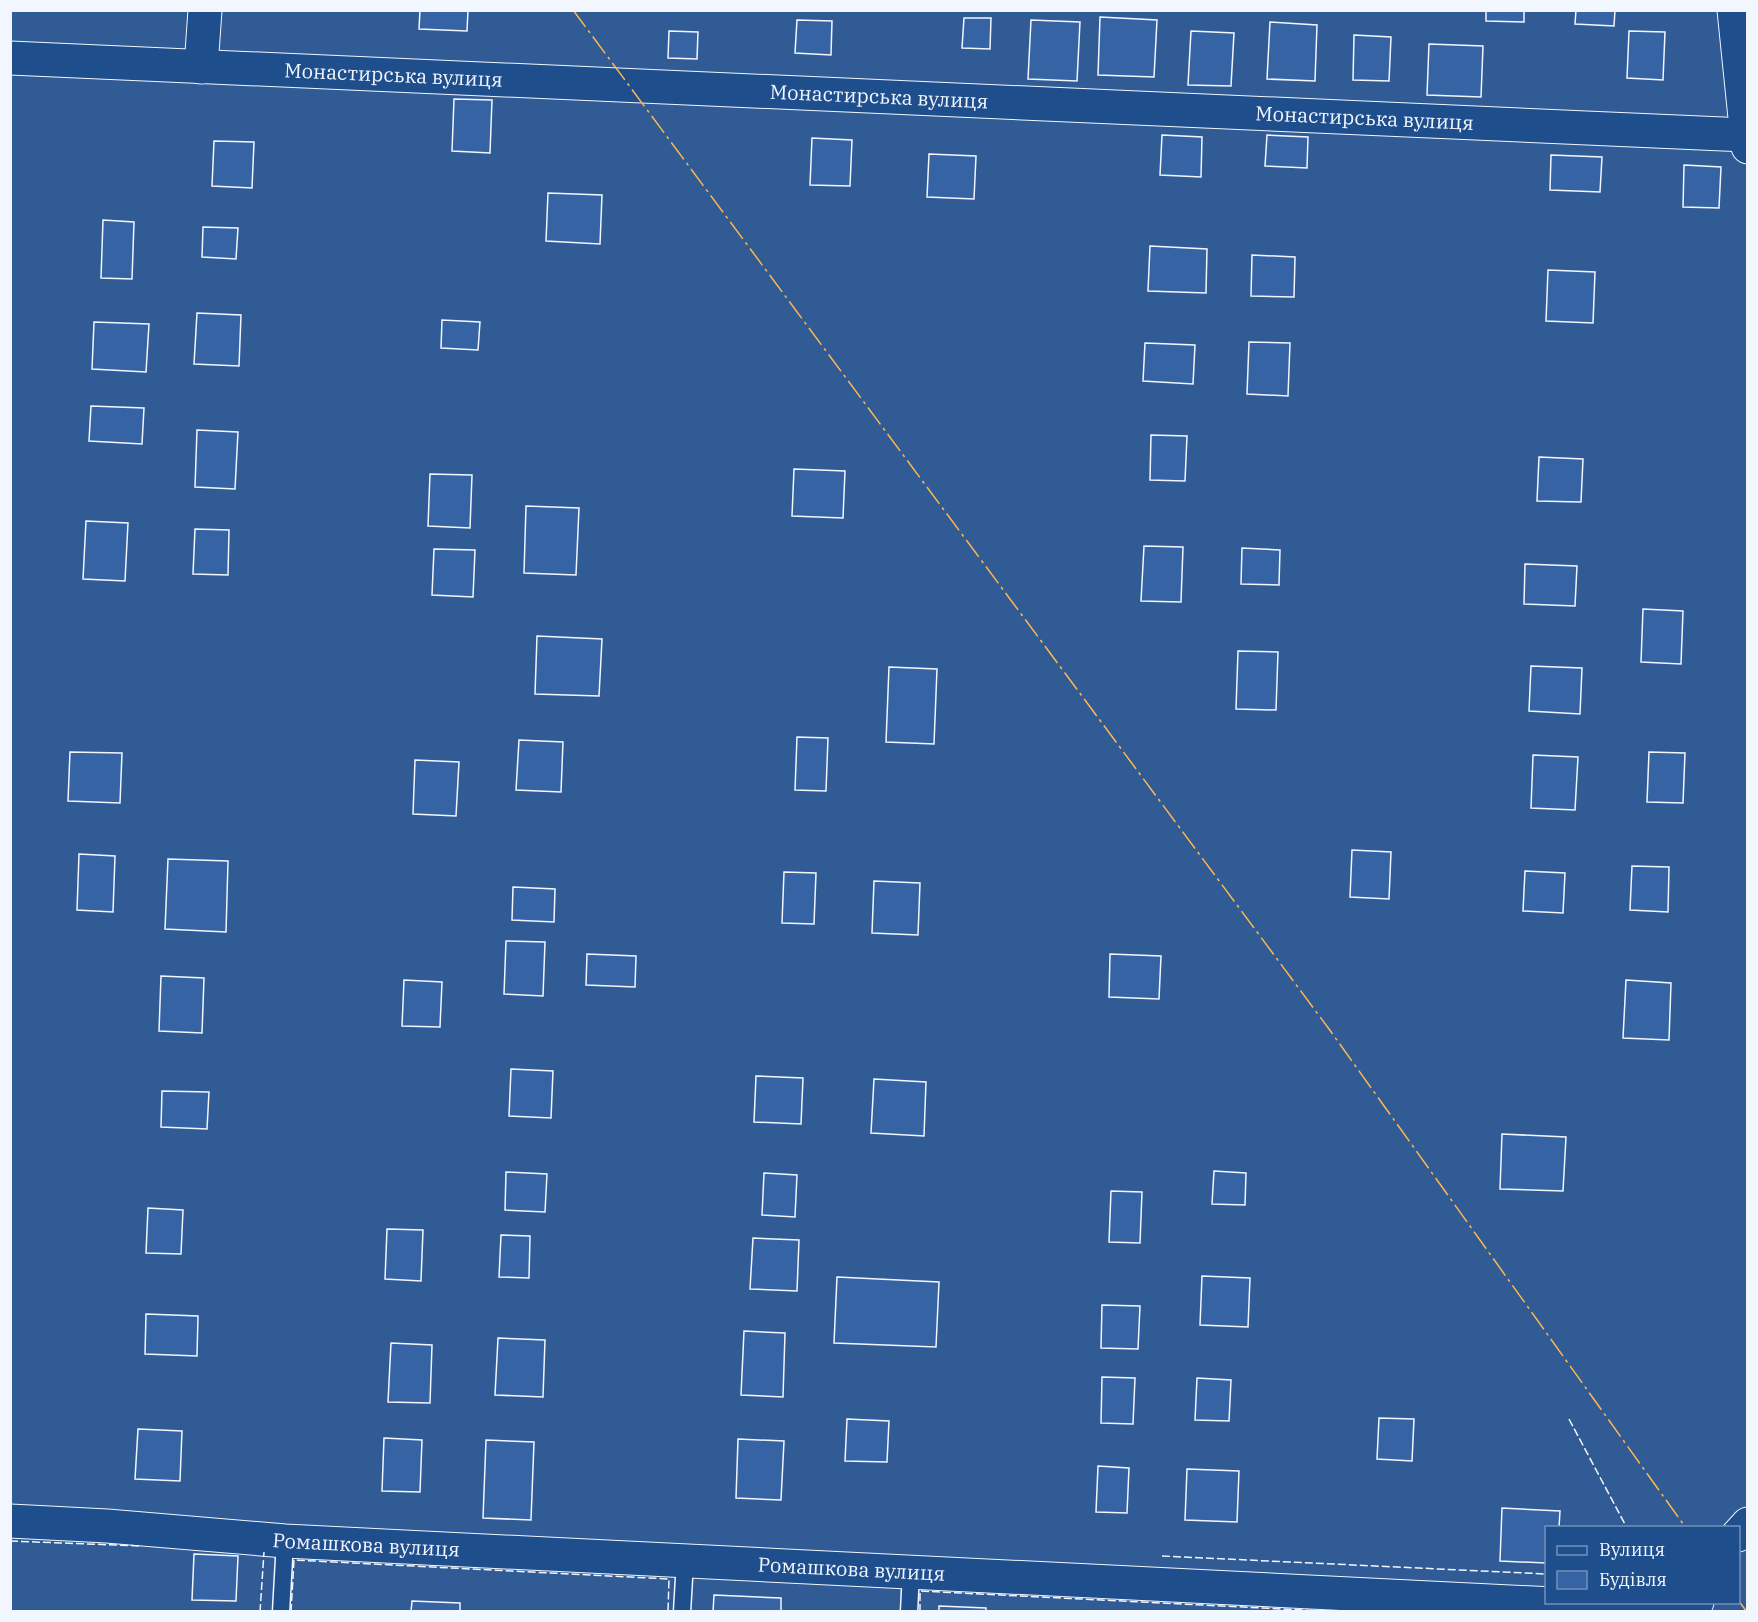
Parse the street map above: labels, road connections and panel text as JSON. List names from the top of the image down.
{
  "streets": {
    "street": ["Монастирська вулиця", "Ромашкова вулиця"]
  },
  "legend": ["Вулиця", "Будівля"]
}
